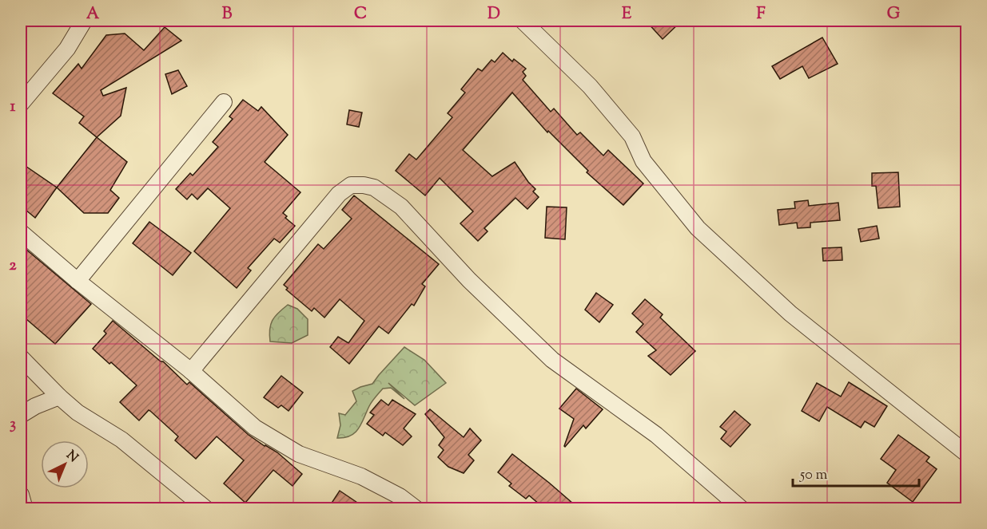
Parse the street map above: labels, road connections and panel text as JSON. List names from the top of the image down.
{
  "scale_bar": "50 m",
  "north": "top right",
  "grid": {
    "columns": [
      "A",
      "B",
      "C",
      "D",
      "E",
      "F",
      "G"
    ],
    "rows": ["1", "2", "3"]
  }
}
